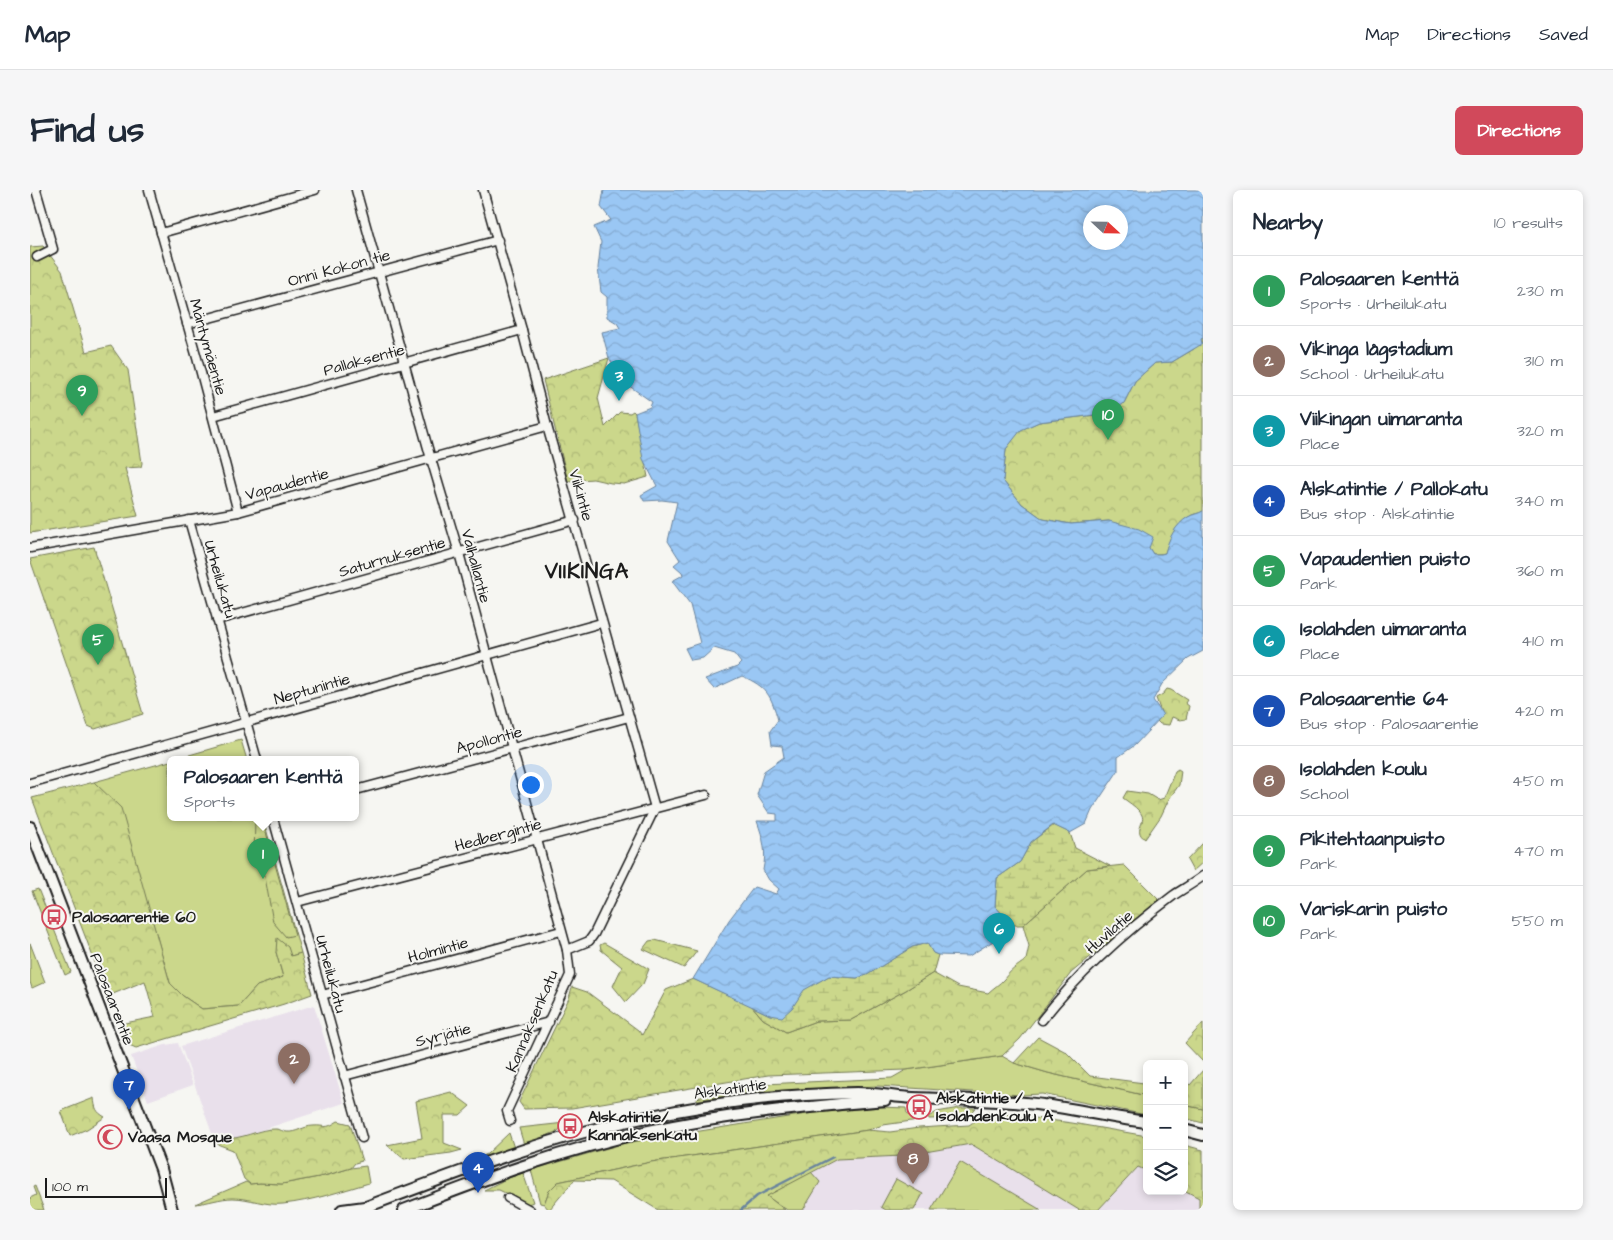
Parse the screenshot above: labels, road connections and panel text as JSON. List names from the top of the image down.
{
  "streets": {
    "main road": ["Palosaarentie", "Alskatintie"],
    "street": [
      "Onni Kokon tie",
      "Mäntymäentie",
      "Pallaksentie",
      "Vapaudentie",
      "Viikintie",
      "Saturnuksentie",
      "Valhallantie",
      "Urheilukatu",
      "Neptunintie",
      "Apollontie",
      "Hedbergintie",
      "Huvilatie",
      "Holmintie",
      "Kannaksenkatu",
      "Syrjätie"
    ]
  },
  "crossings": [
    ["Onni Kokon tie", "Mäntymäentie"],
    ["Onni Kokon tie", "Viikintie"],
    ["Onni Kokon tie", "Valhallantie"],
    ["Mäntymäentie", "Pallaksentie"],
    ["Mäntymäentie", "Vapaudentie"],
    ["Pallaksentie", "Viikintie"],
    ["Pallaksentie", "Valhallantie"],
    ["Vapaudentie", "Viikintie"],
    ["Vapaudentie", "Valhallantie"],
    ["Vapaudentie", "Urheilukatu"],
    ["Viikintie", "Saturnuksentie"],
    ["Viikintie", "Neptunintie"],
    ["Viikintie", "Apollontie"],
    ["Viikintie", "Hedbergintie"],
    ["Saturnuksentie", "Valhallantie"],
    ["Saturnuksentie", "Urheilukatu"],
    ["Valhallantie", "Neptunintie"],
    ["Valhallantie", "Apollontie"],
    ["Valhallantie", "Hedbergintie"],
    ["Valhallantie", "Holmintie"],
    ["Valhallantie", "Kannaksenkatu"],
    ["Urheilukatu", "Neptunintie"],
    ["Urheilukatu", "Hedbergintie"],
    ["Urheilukatu", "Holmintie"],
    ["Urheilukatu", "Syrjätie"],
    ["Kannaksenkatu", "Syrjätie"]
  ],
  "districts": ["VIIKINGA"],
  "places": {
    "bus stop": ["Palosaarentie 60", "Alskatintie / Isolahdenkoulu A", "Alskatintie/ Kannaksenkatu"],
    "mosque": ["Vaasa Mosque"]
  },
  "scale_bar": "100 m",
  "north": "right",
  "page": {
    "header": "Map",
    "nav": ["Map", "Directions", "Saved"],
    "title": "Find us",
    "buttons": "Directions",
    "heading": ["Nearby", "10 results"],
    "list": [
      {
        "mark": "1",
        "name": "Palosaaren kenttä",
        "note": "Sports · Urheilukatu",
        "value": "230 m"
      },
      {
        "mark": "2",
        "name": "Vikinga lågstadium",
        "note": "School · Urheilukatu",
        "value": "310 m"
      },
      {
        "mark": "3",
        "name": "Viikingan uimaranta",
        "note": "Place",
        "value": "320 m"
      },
      {
        "mark": "4",
        "name": "Alskatintie / Pallokatu",
        "note": "Bus stop · Alskatintie",
        "value": "340 m"
      },
      {
        "mark": "5",
        "name": "Vapaudentien puisto",
        "note": "Park",
        "value": "360 m"
      },
      {
        "mark": "6",
        "name": "Isolahden uimaranta",
        "note": "Place",
        "value": "410 m"
      },
      {
        "mark": "7",
        "name": "Palosaarentie 64",
        "note": "Bus stop · Palosaarentie",
        "value": "420 m"
      },
      {
        "mark": "8",
        "name": "Isolahden koulu",
        "note": "School",
        "value": "450 m"
      },
      {
        "mark": "9",
        "name": "Pikitehtaanpuisto",
        "note": "Park",
        "value": "470 m"
      },
      {
        "mark": "10",
        "name": "Variskarin puisto",
        "note": "Park",
        "value": "550 m"
      }
    ],
    "pins": [
      "3",
      "9",
      "10",
      "5",
      "1",
      "6",
      "2",
      "7",
      "8",
      "4"
    ],
    "popup": ["Palosaaren kenttä", "Sports"],
    "map_buttons": ["+", "−"],
    "scale": "100 m"
  }
}
